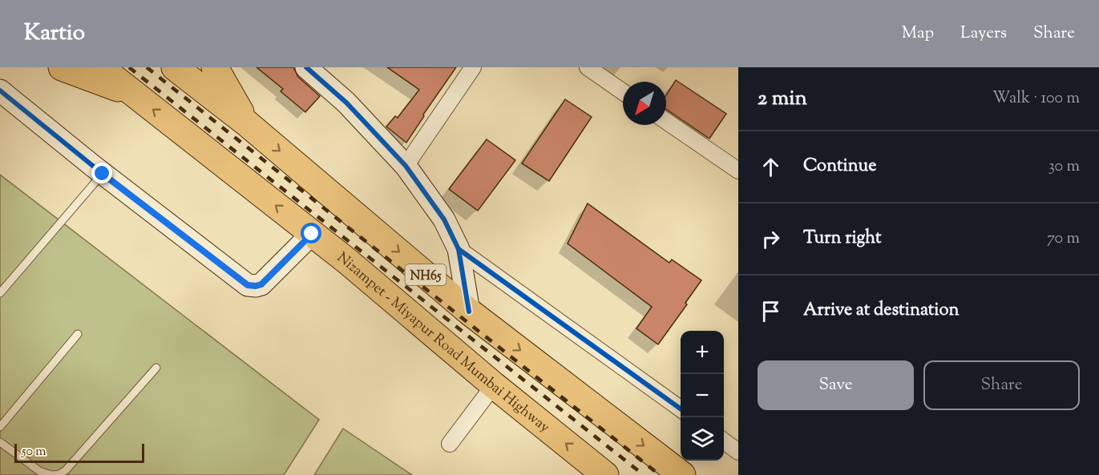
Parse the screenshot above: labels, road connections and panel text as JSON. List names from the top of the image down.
{
  "streets": {
    "highway": ["NH65", "Nizampet - Miyapur Road Mumbai Highway"]
  },
  "scale_bar": "50 m",
  "north": "bottom left",
  "page": {
    "header": "Kartio",
    "nav": ["Map", "Layers", "Share"],
    "heading": ["2 min", "Walk · 100 m"],
    "list": [
      ["Continue", "30 m"],
      ["Turn right", "70 m"],
      "Arrive at destination"
    ],
    "map_buttons": ["+", "−"],
    "buttons": ["Save", "Share"],
    "scale": "50 m"
  }
}
